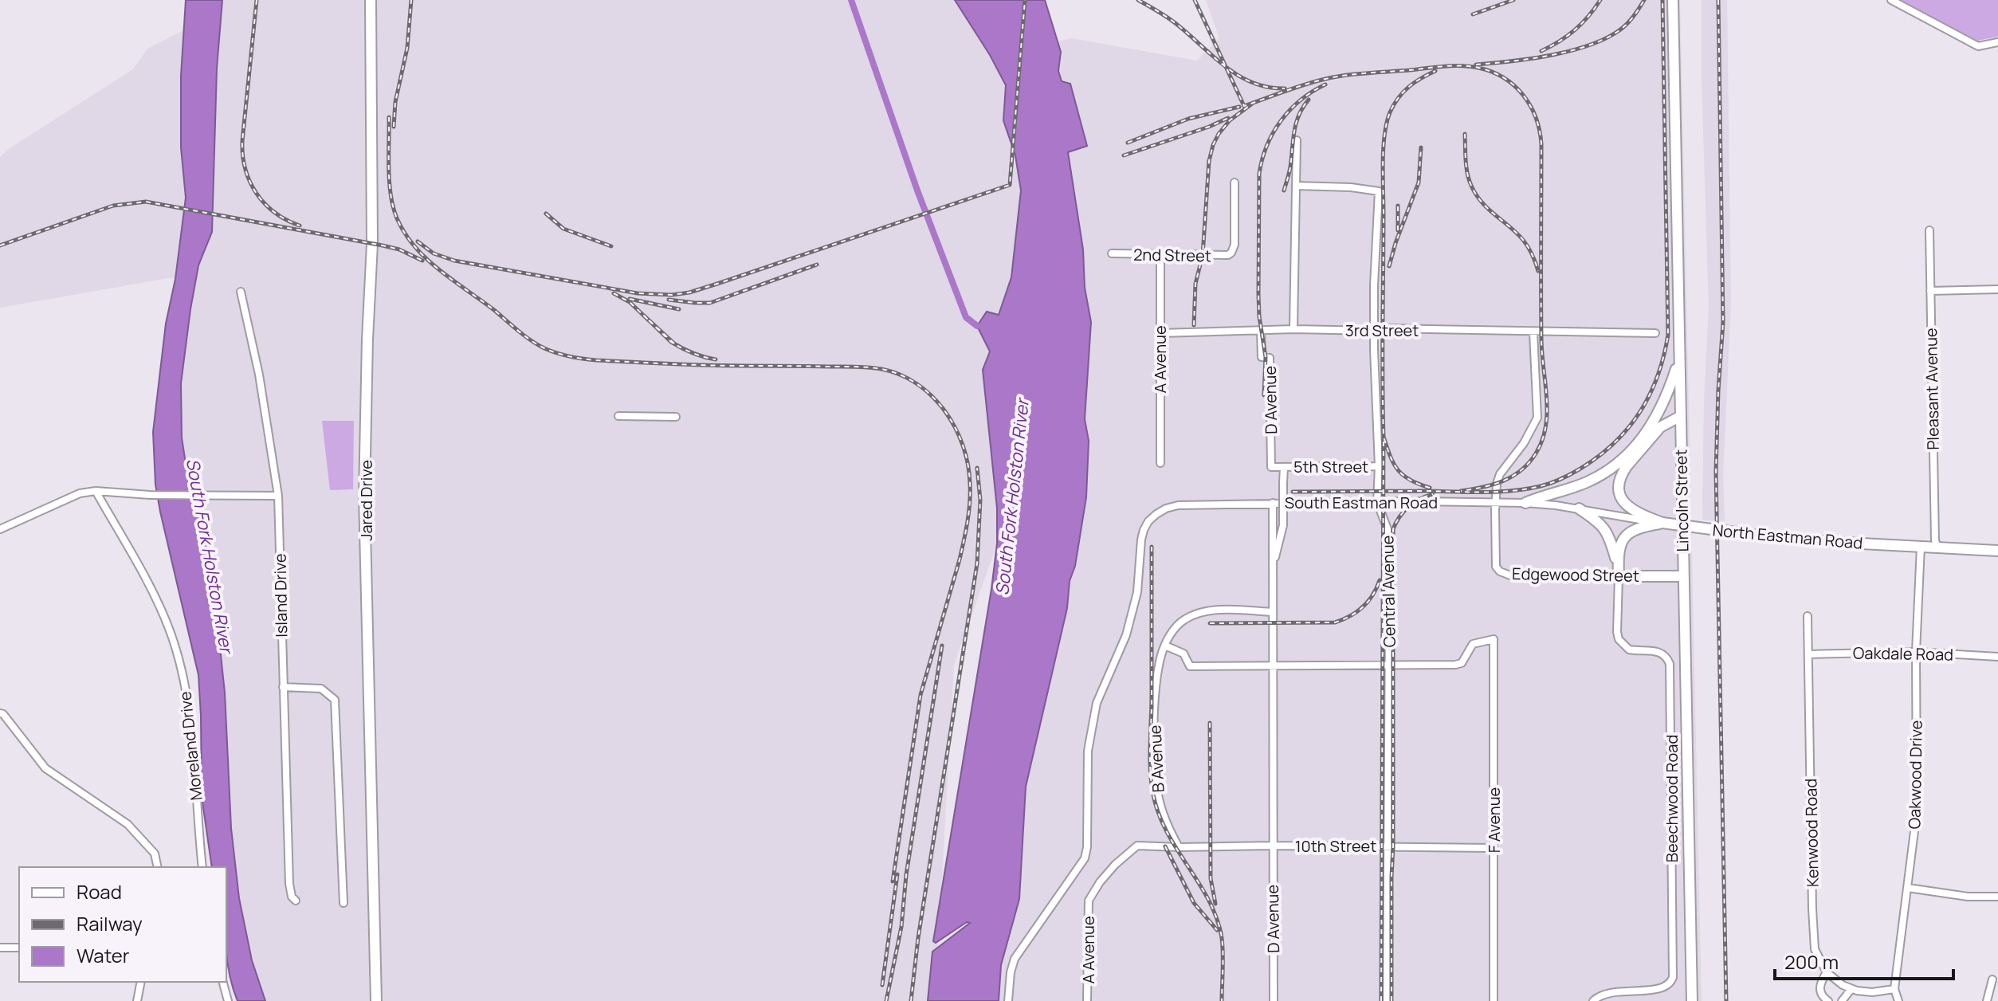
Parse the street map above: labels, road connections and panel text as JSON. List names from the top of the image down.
{
  "streets": {
    "main road": [
      "Jared Drive",
      "Lincoln Street",
      "North Eastman Road",
      "Edgewood Street"
    ],
    "street": [
      "2nd Street",
      "3rd Street",
      "A Avenue",
      "Pleasant Avenue",
      "D Avenue",
      "5th Street",
      "South Eastman Road",
      "Central Avenue",
      "Island Drive",
      "Oakdale Road",
      "Moreland Drive",
      "B Avenue",
      "Oakwood Drive",
      "Beechwood Road",
      "F Avenue",
      "Kenwood Road",
      "10th Street"
    ]
  },
  "crossings": [
    ["2nd Street", "A Avenue"],
    ["3rd Street", "Central Avenue"],
    ["A Avenue", "B Avenue"],
    ["A Avenue", "10th Street"],
    ["Pleasant Avenue", "North Eastman Road"],
    ["D Avenue", "5th Street"],
    ["D Avenue", "South Eastman Road"],
    ["D Avenue", "10th Street"],
    ["5th Street", "Central Avenue"],
    ["Lincoln Street", "Edgewood Street"],
    ["South Eastman Road", "North Eastman Road"],
    ["South Eastman Road", "Edgewood Street"],
    ["South Eastman Road", "Central Avenue"],
    ["North Eastman Road", "Oakwood Drive"],
    ["Edgewood Street", "Beechwood Road"],
    ["Central Avenue", "F Avenue"],
    ["Central Avenue", "10th Street"],
    ["Oakdale Road", "Oakwood Drive"],
    ["Oakdale Road", "Kenwood Road"],
    ["B Avenue", "10th Street"],
    ["F Avenue", "10th Street"]
  ],
  "water": ["South Fork Holston River"],
  "legend": ["Road", "Railway", "Water"],
  "scale_bar": "200 m"
}
